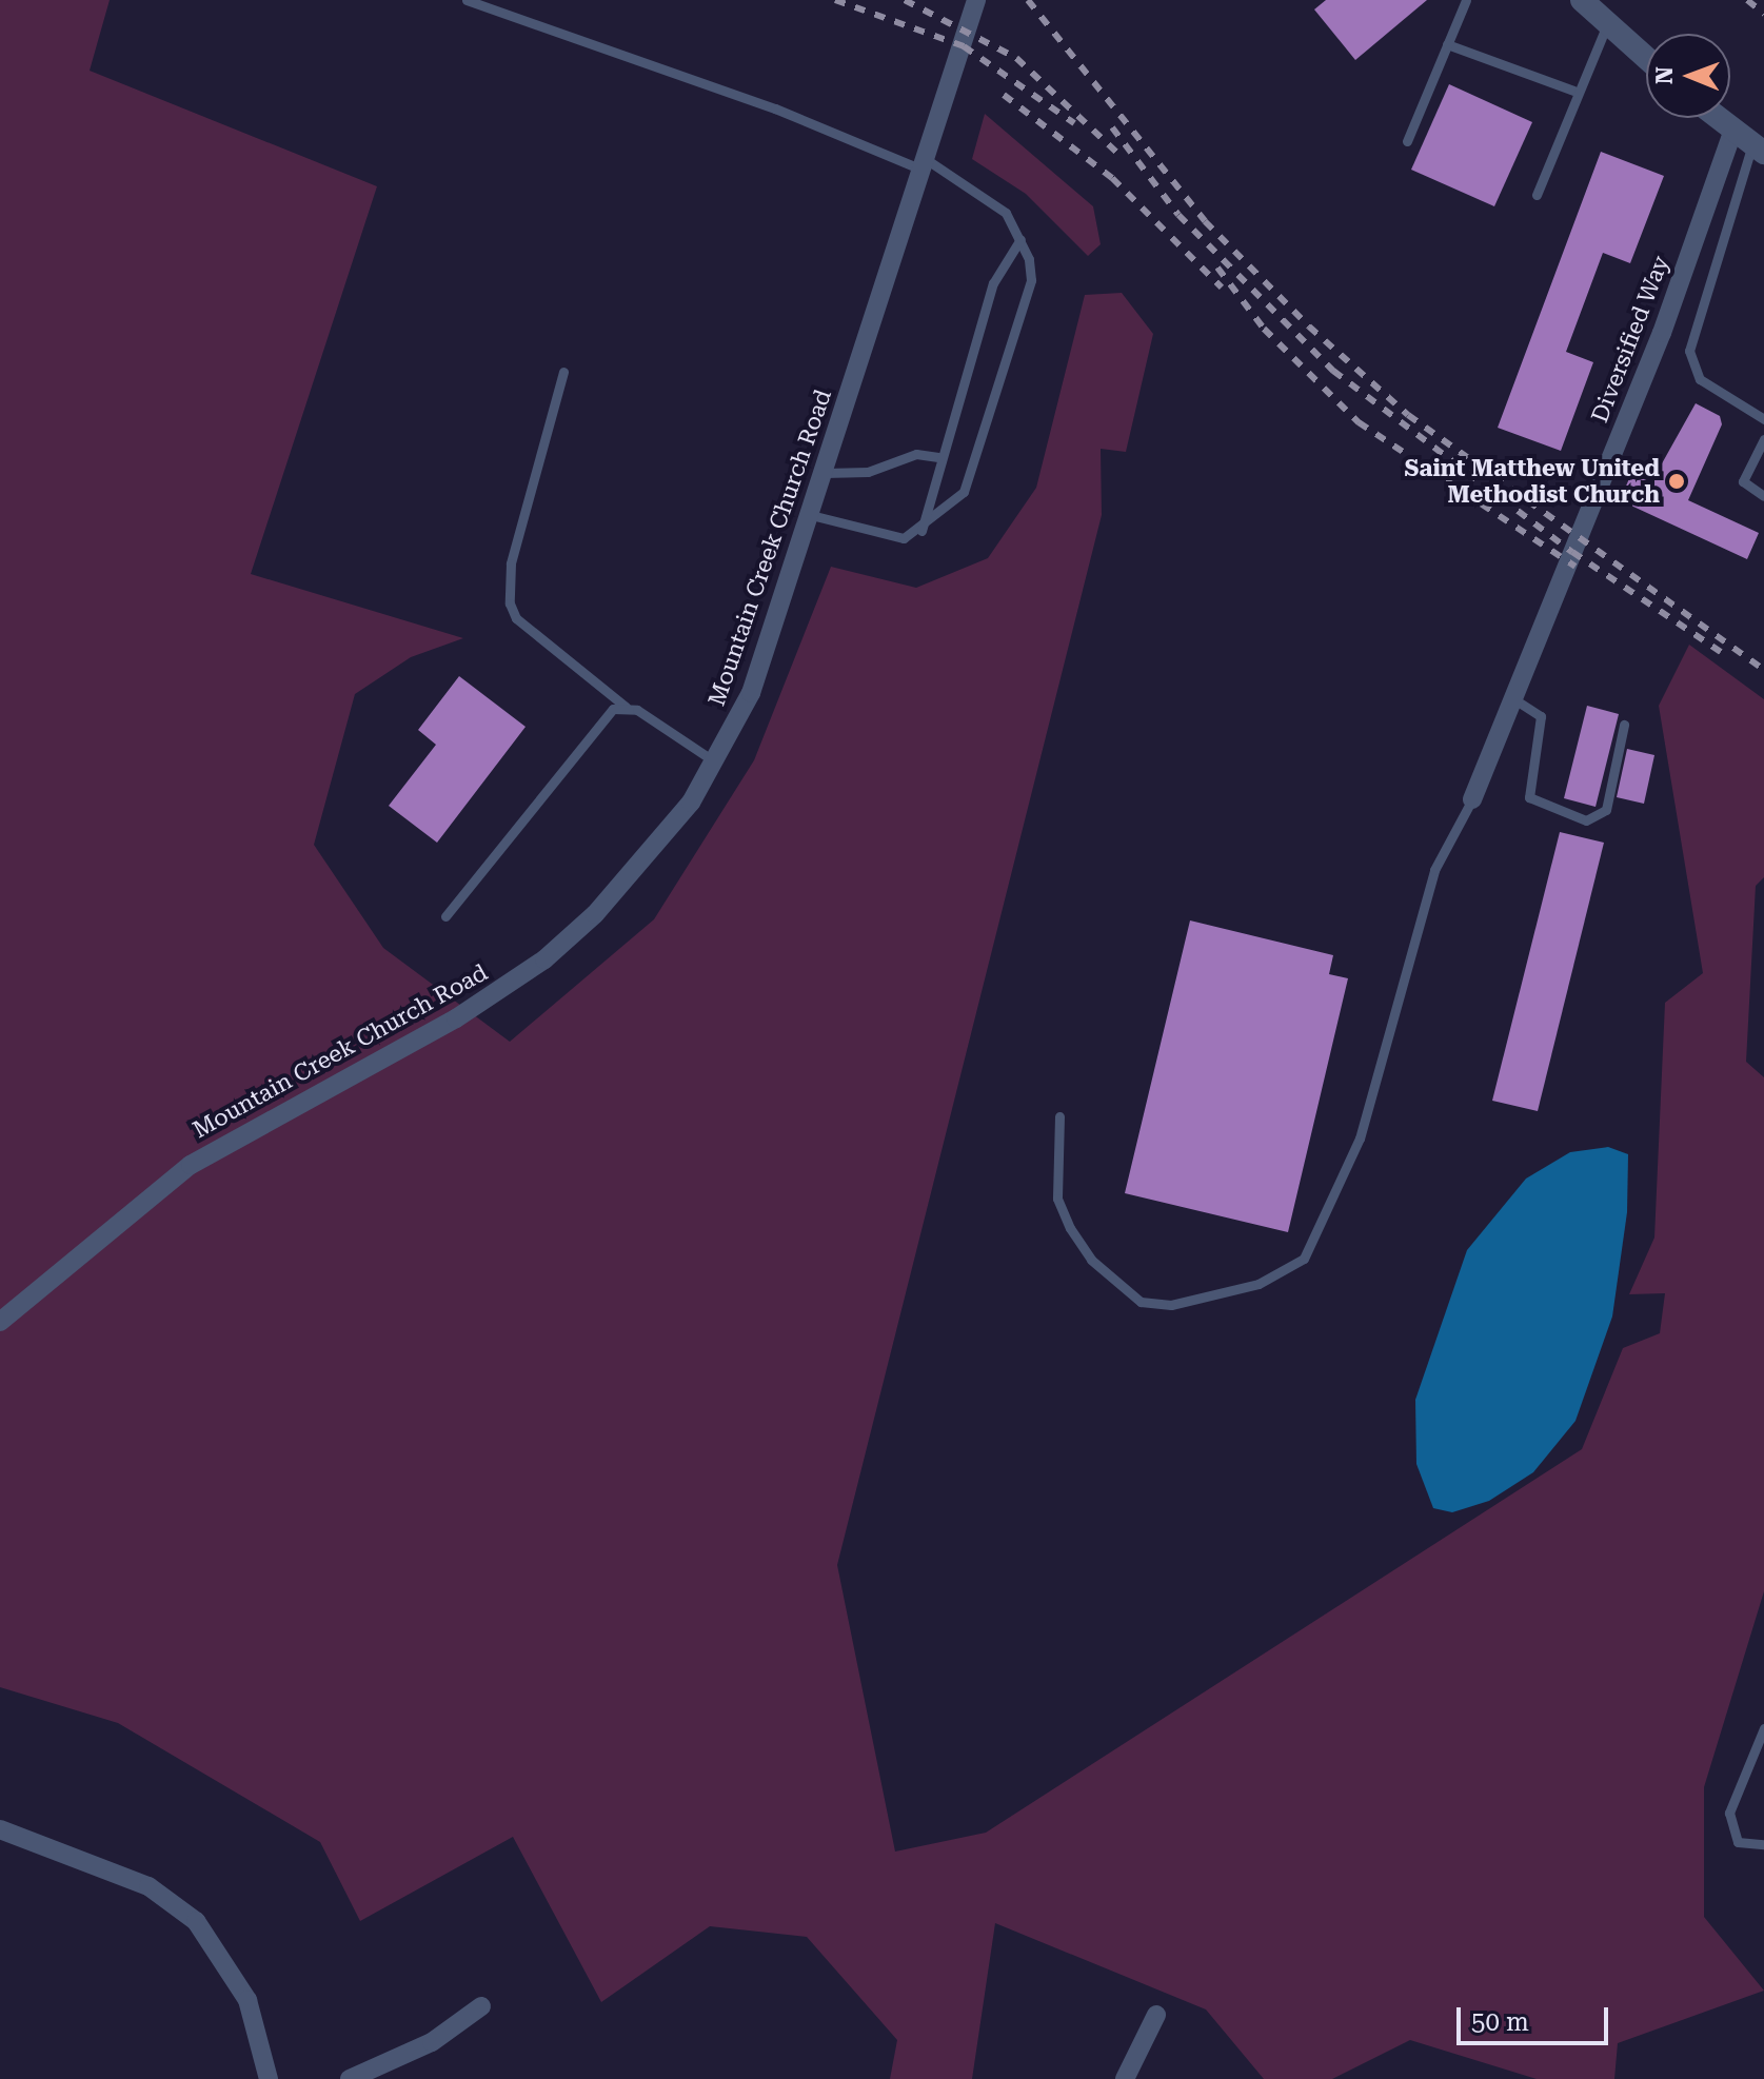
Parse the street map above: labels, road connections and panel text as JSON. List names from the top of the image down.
{
  "streets": {
    "street": ["Diversified Way", "Mountain Creek Church Road"]
  },
  "places": ["Saint Matthew United Methodist Church"],
  "scale_bar": "50 m",
  "north": "left"
}
